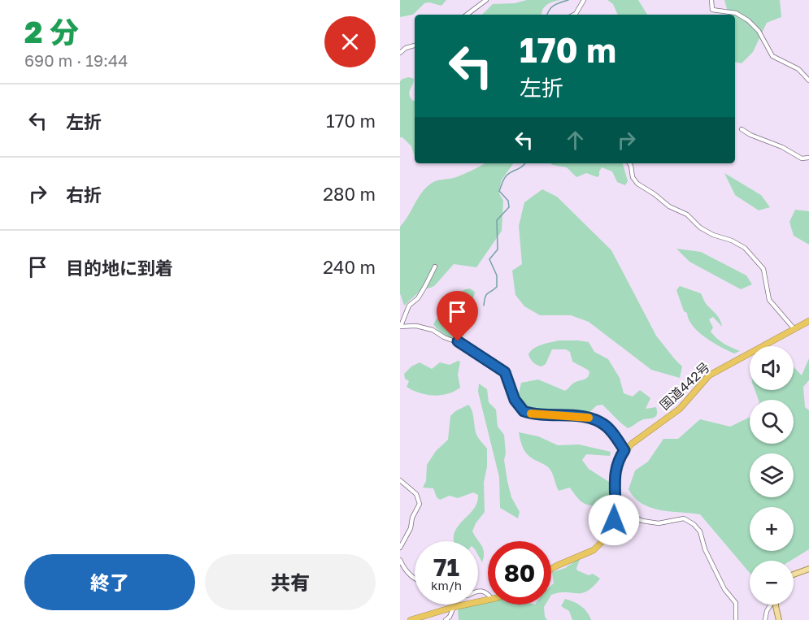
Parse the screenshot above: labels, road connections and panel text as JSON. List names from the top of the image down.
{
  "streets": {
    "highway": ["国道442号"]
  },
  "page": {
    "heading": ["2 分", "690 m · 19:44"],
    "turn": ["170 m", "左折"],
    "list": [
      {
        "name": "左折",
        "value": "170 m"
      },
      {
        "name": "右折",
        "value": "280 m"
      },
      {
        "name": "目的地に到着",
        "value": "240 m"
      }
    ],
    "map_buttons": ["+", "−"],
    "speed": "71 km/h",
    "limit": "80",
    "buttons": ["終了", "共有"]
  }
}
